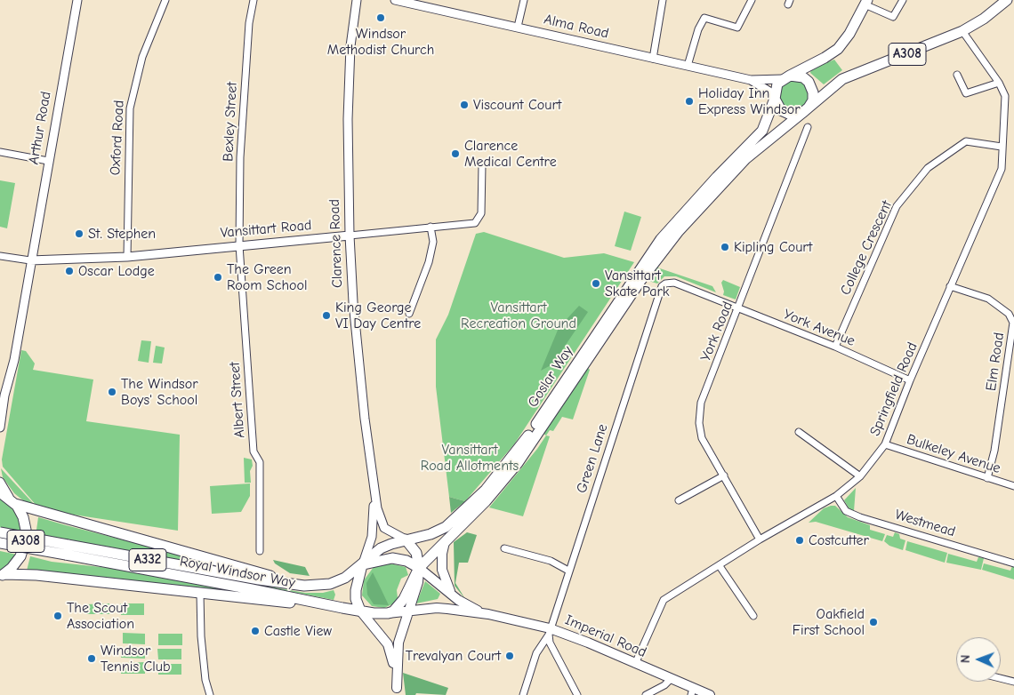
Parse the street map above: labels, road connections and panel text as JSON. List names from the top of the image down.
{
  "streets": {
    "main road": [
      "A308",
      "Clarence Road",
      "Goslar Way",
      "A332",
      "Royal Windsor Way",
      "Imperial Road"
    ],
    "street": [
      "Alma Road",
      "Bexley Street",
      "Arthur Road",
      "Oxford Road",
      "Vansittart Road",
      "College Crescent",
      "York Avenue",
      "York Road",
      "Elm Road",
      "Springfield Road",
      "Albert Street",
      "Bulkeley Avenue",
      "Green Lane",
      "Westmead"
    ]
  },
  "crossings": [
    ["Alma Road", "A308"],
    ["Alma Road", "Goslar Way"],
    ["A308", "Goslar Way"],
    ["A308", "Springfield Road"],
    ["Bexley Street", "Vansittart Road"],
    ["Bexley Street", "Albert Street"],
    ["Arthur Road", "Vansittart Road"],
    ["Oxford Road", "Vansittart Road"],
    ["Vansittart Road", "Clarence Road"],
    ["Vansittart Road", "Albert Street"],
    ["Clarence Road", "Goslar Way"],
    ["Clarence Road", "Royal Windsor Way"],
    ["Clarence Road", "Imperial Road"],
    ["College Crescent", "York Avenue"],
    ["College Crescent", "Springfield Road"],
    ["York Avenue", "York Road"],
    ["York Avenue", "Springfield Road"],
    ["York Avenue", "Green Lane"],
    ["York Road", "Springfield Road"],
    ["Elm Road", "Springfield Road"],
    ["Elm Road", "Bulkeley Avenue"],
    ["Goslar Way", "Royal Windsor Way"],
    ["Goslar Way", "Imperial Road"],
    ["Springfield Road", "Bulkeley Avenue"],
    ["Springfield Road", "Westmead"],
    ["Springfield Road", "Imperial Road"],
    ["Green Lane", "Imperial Road"],
    ["Royal Windsor Way", "Imperial Road"]
  ],
  "parks": ["Vansittart Recreation Ground", "Vansittart Road Allotments"],
  "places": [
    "Windsor Methodist Church",
    "Holiday Inn Express Windsor",
    "Viscount Court",
    "Clarence Medical Centre",
    "St. Stephen",
    "Kipling Court",
    "Oscar Lodge",
    "The Green Room School",
    "Vansittart Skate Park",
    "King George VI Day Centre",
    "The Windsor Boys' School",
    "Costcutter",
    "The Scout Association",
    "Oakfield First School",
    "Castle View",
    "Trevalyan Court",
    "Windsor Tennis Club"
  ],
  "north": "left"
}
